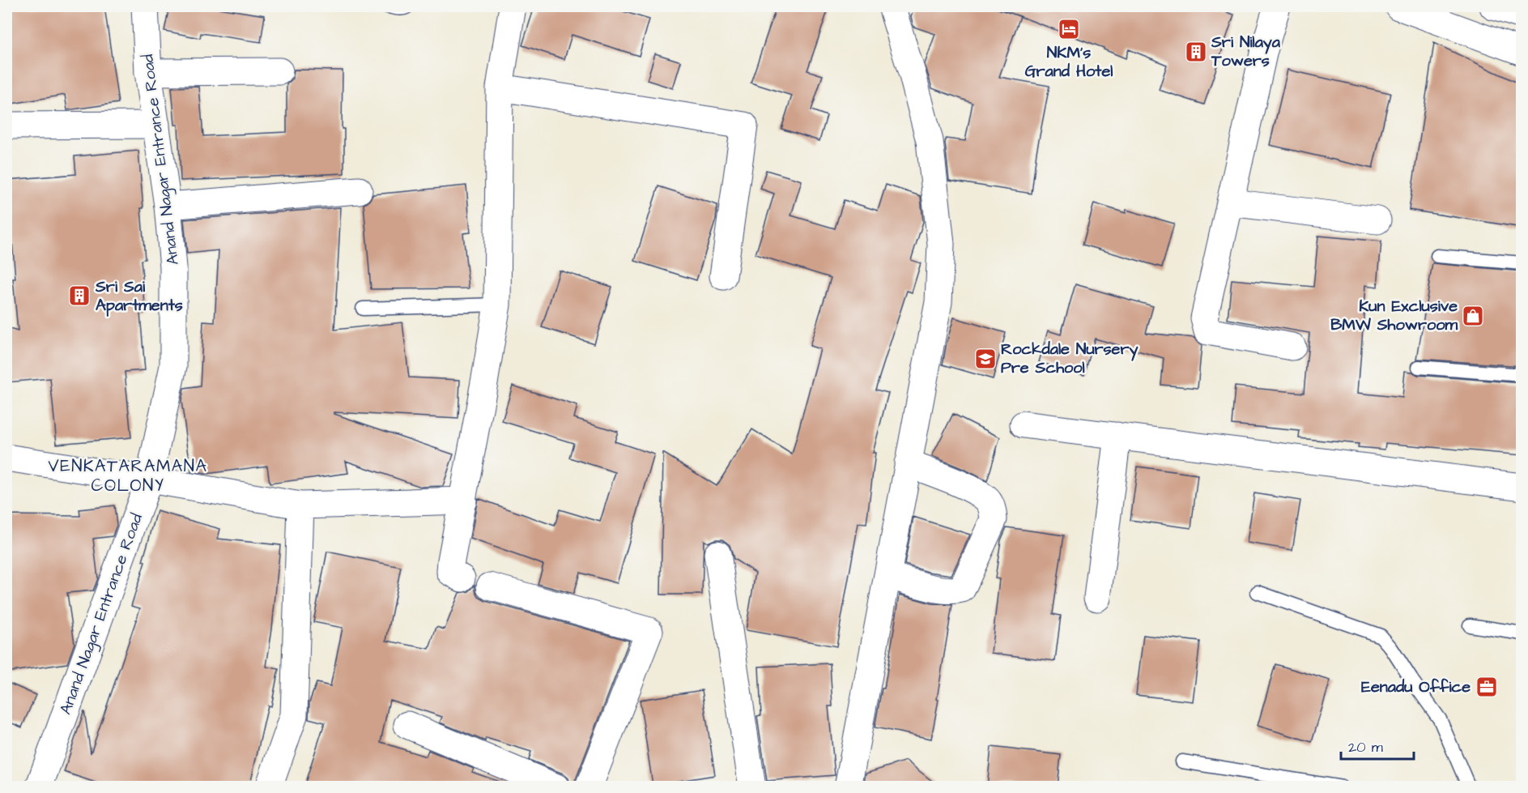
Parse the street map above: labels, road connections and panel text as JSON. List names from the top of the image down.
{
  "streets": {
    "street": ["Anand Nagar Entrance Road"]
  },
  "districts": ["VENKATARAMANA COLONY"],
  "places": {
    "hotel": ["NKM's Grand Hotel"],
    "building": ["Sri Nilaya Towers", "Sri Sai Apartments"],
    "shop": ["Kun Exclusive BMW Showroom"],
    "school or university": ["Rockdale Nursery Pre School"],
    "office": ["Eenadu Office"]
  },
  "scale_bar": "20 m"
}
